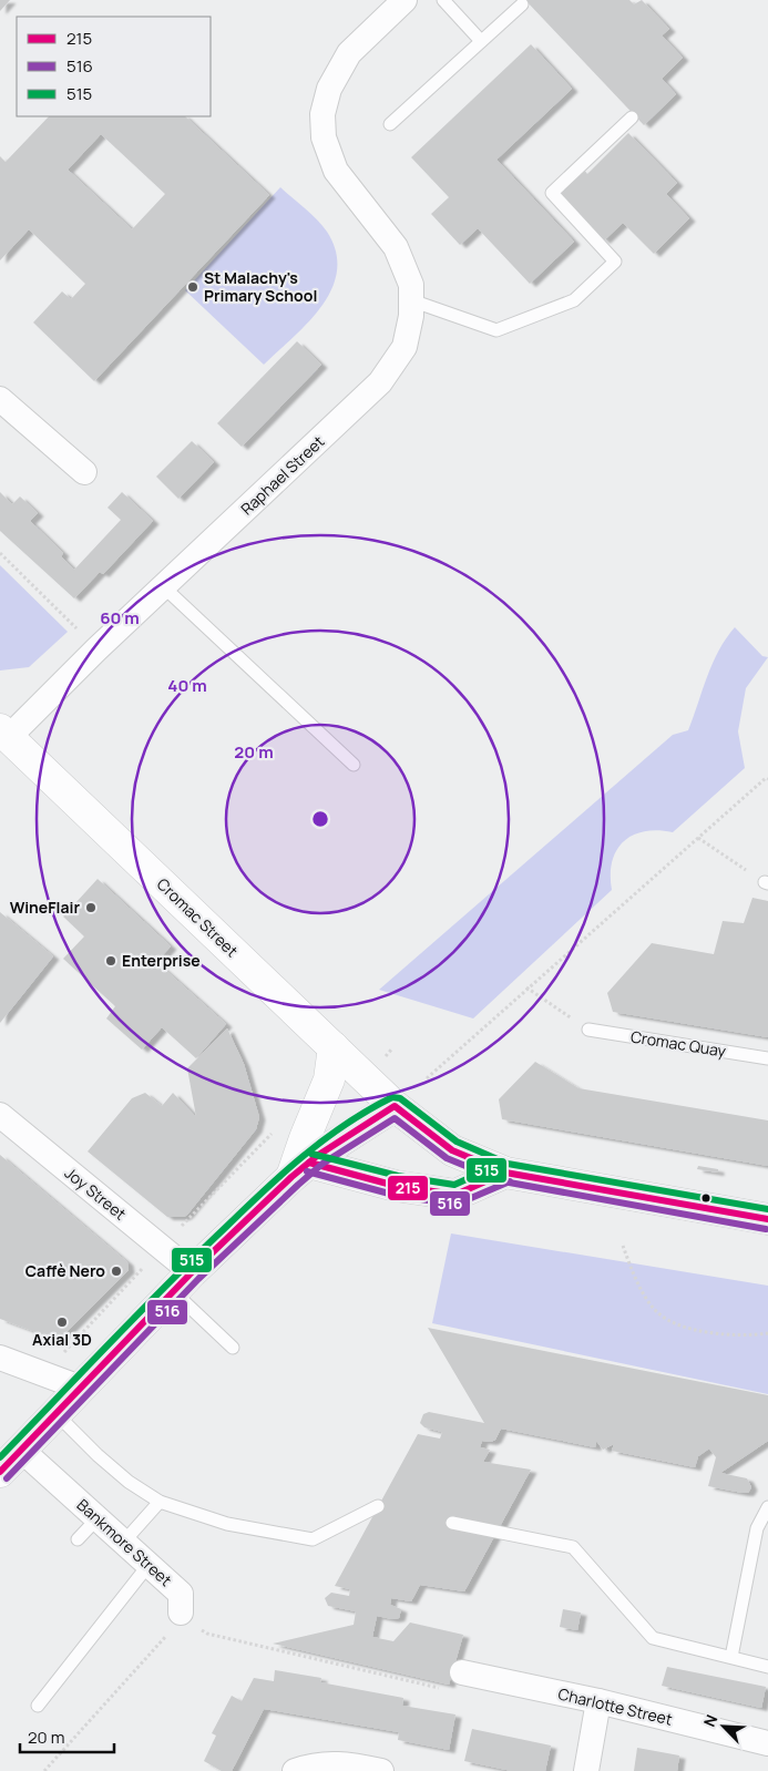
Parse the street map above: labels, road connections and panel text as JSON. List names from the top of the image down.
{
  "streets": {
    "main road": ["Cromac Street"],
    "street": [
      "Raphael Street",
      "Joy Street",
      "Bankmore Street",
      "Charlotte Street"
    ],
    "lane": ["Cromac Quay"]
  },
  "crossings": [
    ["Raphael Street", "Cromac Street"]
  ],
  "places": [
    "St Malachy's Primary School",
    "WineFlair",
    "Enterprise",
    "Caffè Nero",
    "Axial 3D"
  ],
  "lines": ["transit line 515", "transit line 215", "transit line 516"],
  "legend": ["215", "516", "515"],
  "scale_bar": "20 m",
  "north": "top left",
  "rings": ["60 m", "40 m", "20 m"]
}
